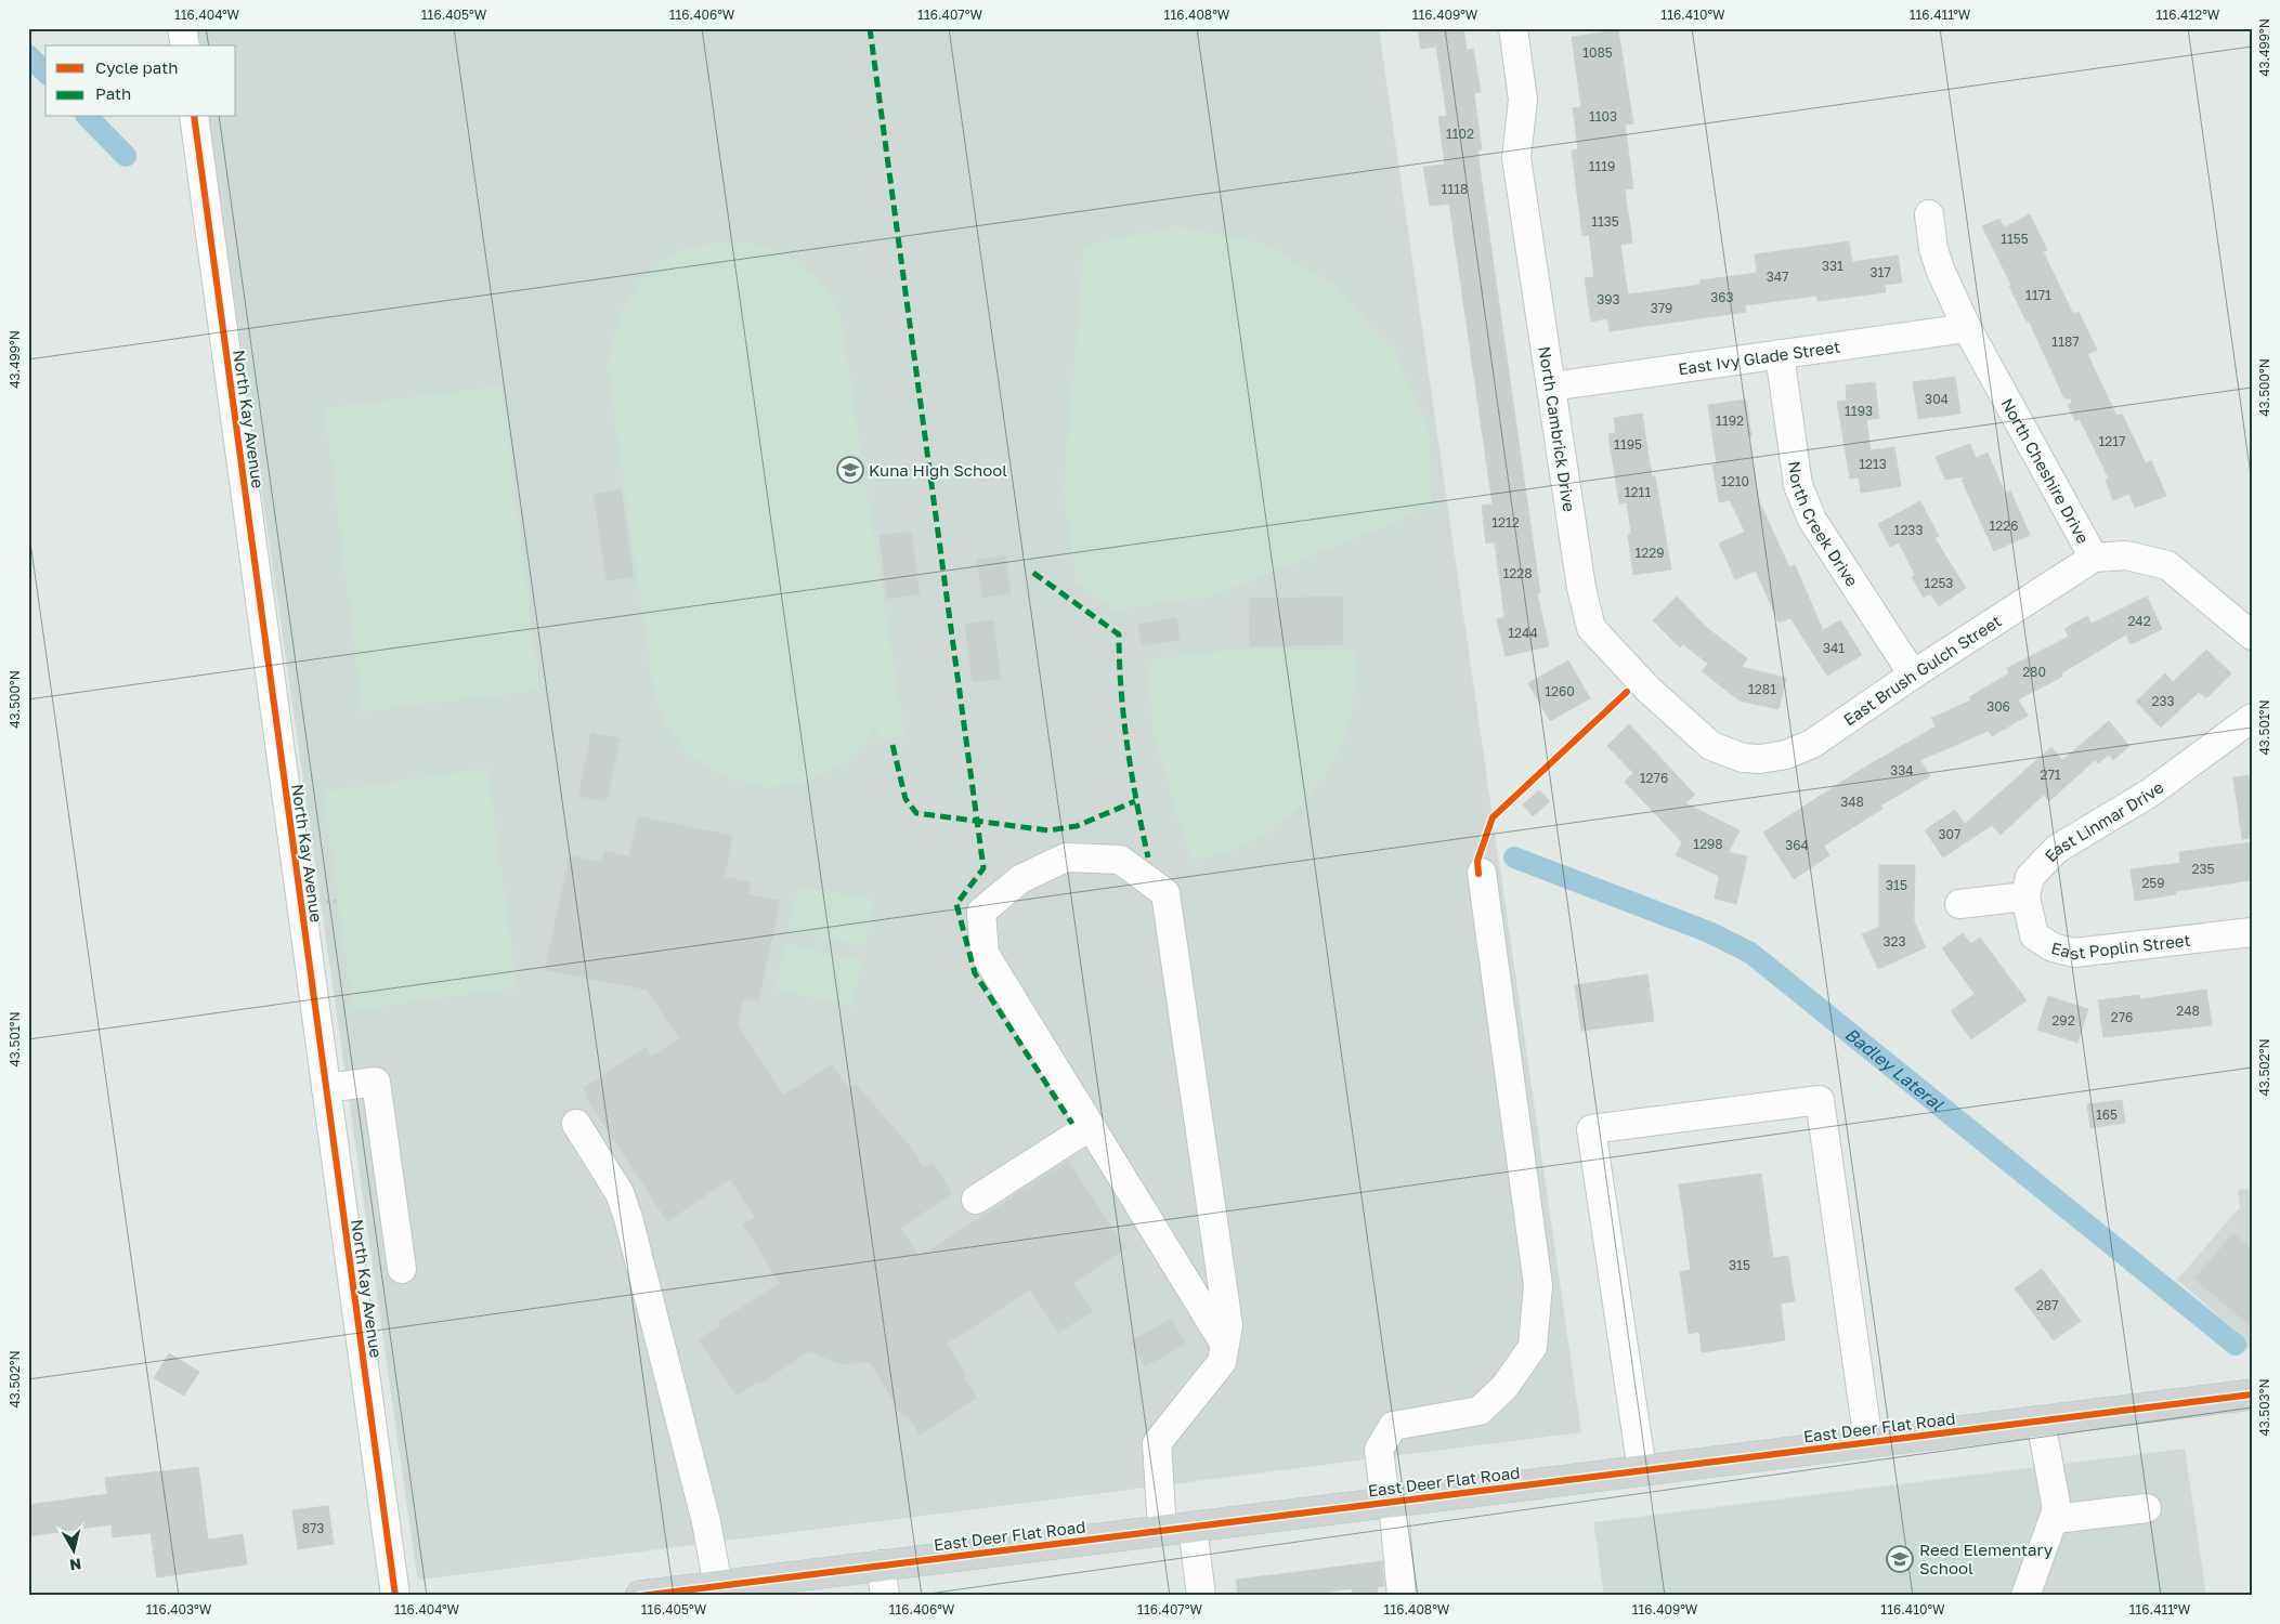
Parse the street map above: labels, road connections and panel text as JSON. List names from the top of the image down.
{
  "streets": {
    "main road": ["East Deer Flat Road"],
    "street": [
      "East Ivy Glade Street",
      "North Kay Avenue",
      "North Cambrick Drive",
      "North Cheshire Drive",
      "North Creek Drive",
      "East Brush Gulch Street",
      "East Linmar Drive",
      "East Poplin Street"
    ]
  },
  "crossings": [
    ["East Ivy Glade Street", "North Cambrick Drive"],
    ["East Ivy Glade Street", "North Cheshire Drive"],
    ["East Ivy Glade Street", "North Creek Drive"],
    ["North Cambrick Drive", "East Brush Gulch Street"],
    ["North Cheshire Drive", "East Brush Gulch Street"],
    ["North Creek Drive", "East Brush Gulch Street"],
    ["East Linmar Drive", "East Poplin Street"]
  ],
  "water": ["Badley Lateral"],
  "places": {
    "school or university": ["Kuna High School", "Reed Elementary School"]
  },
  "house_numbers": [
    "1085",
    "1103",
    "1102",
    "1119",
    "1118",
    "1135",
    "1155",
    "331",
    "317",
    "347",
    "1171",
    "363",
    "393",
    "379",
    "1187",
    "304",
    "1193",
    "1192",
    "1217",
    "1195",
    "1213",
    "1210",
    "1211",
    "1212",
    "1226",
    "1233",
    "1229",
    "1228",
    "1253",
    "242",
    "1244",
    "341",
    "280",
    "1281",
    "1260",
    "233",
    "306",
    "334",
    "271",
    "1276",
    "348",
    "307",
    "1298",
    "364",
    "235",
    "259",
    "315",
    "323",
    "248",
    "276",
    "292",
    "165",
    "315",
    "287",
    "873"
  ],
  "legend": ["Cycle path", "Path"],
  "north": "bottom",
  "coordinates": [
    "116.404°W",
    "116.405°W",
    "116.406°W",
    "116.407°W",
    "116.408°W",
    "116.409°W",
    "116.410°W",
    "116.411°W",
    "116.412°W",
    "43.499°N",
    "43.500°N",
    "43.501°N",
    "43.502°N",
    "43.503°N",
    "116.403°W"
  ]
}
